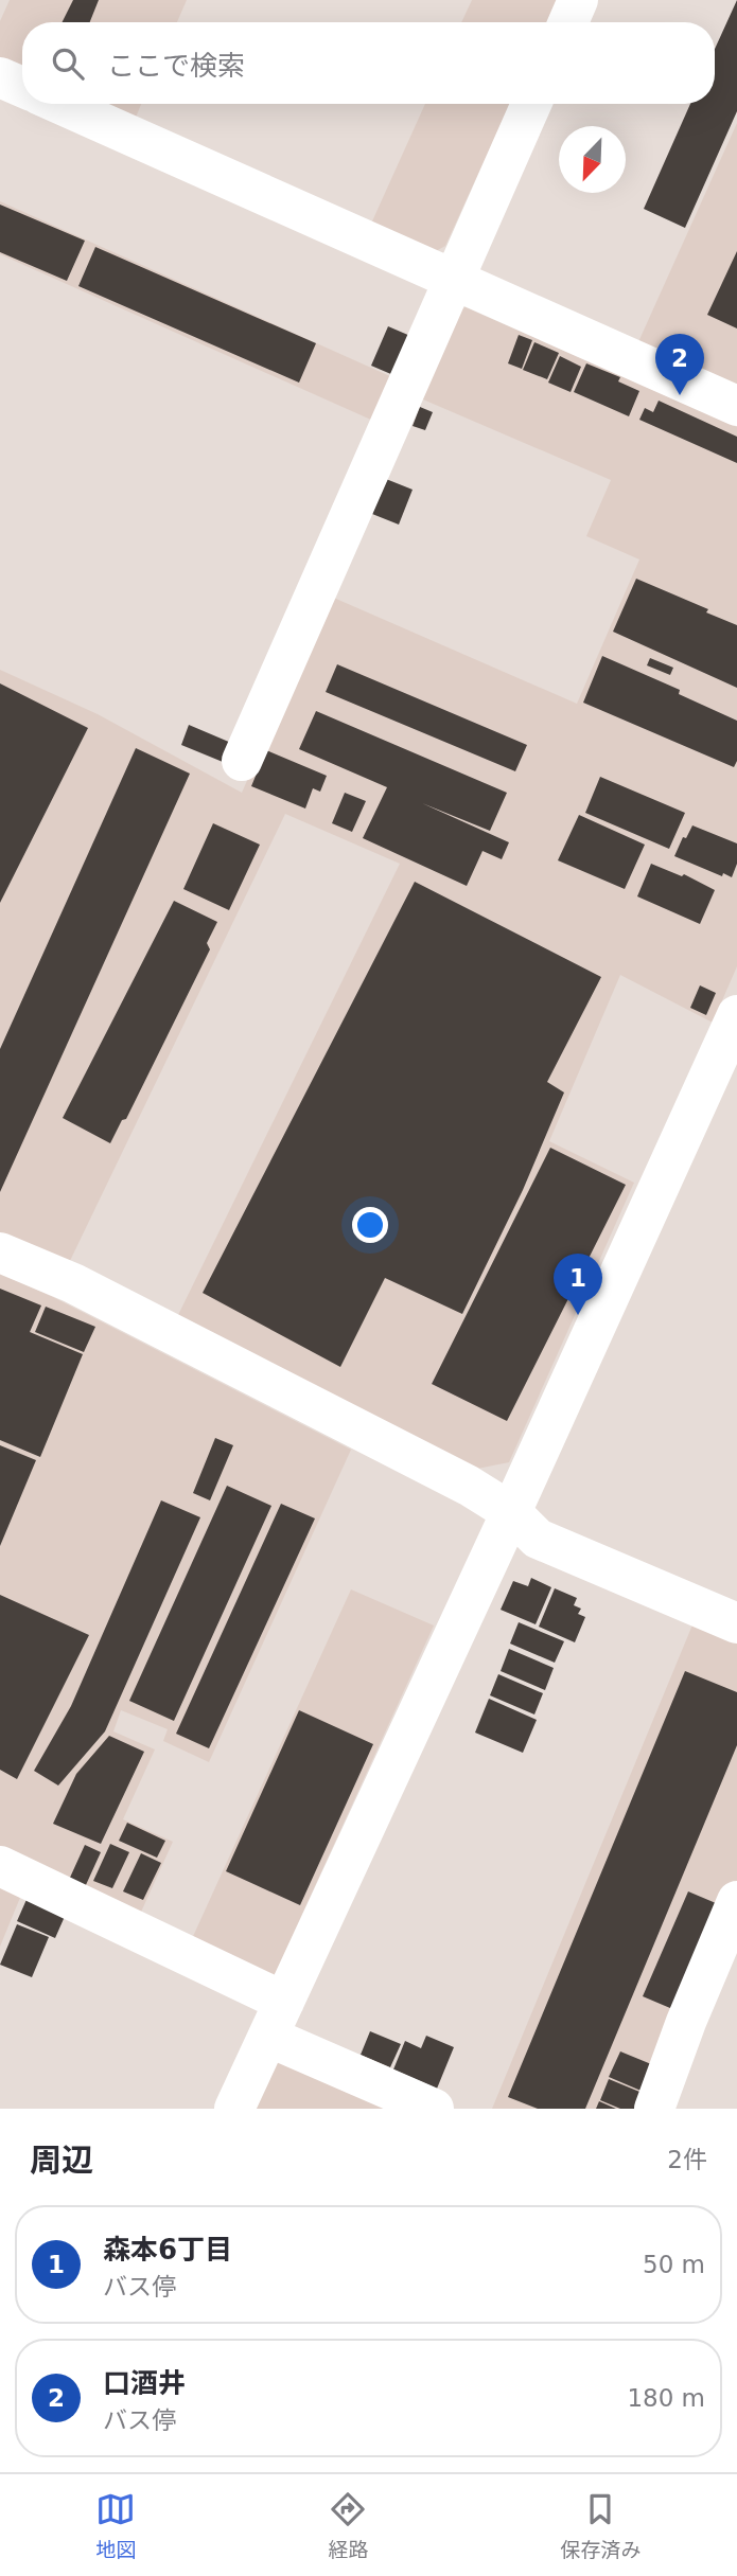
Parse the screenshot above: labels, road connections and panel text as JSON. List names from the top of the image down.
{
  "north": "bottom left",
  "page": {
    "search": "ここで検索",
    "pins": ["2", "1"],
    "heading": ["周辺", "2件"],
    "list": [
      {
        "mark": "1",
        "name": "森本6丁目",
        "note": "バス停",
        "value": "50 m"
      },
      {
        "mark": "2",
        "name": "口酒井",
        "note": "バス停",
        "value": "180 m"
      }
    ],
    "nav": ["地図", "経路", "保存済み"]
  }
}
